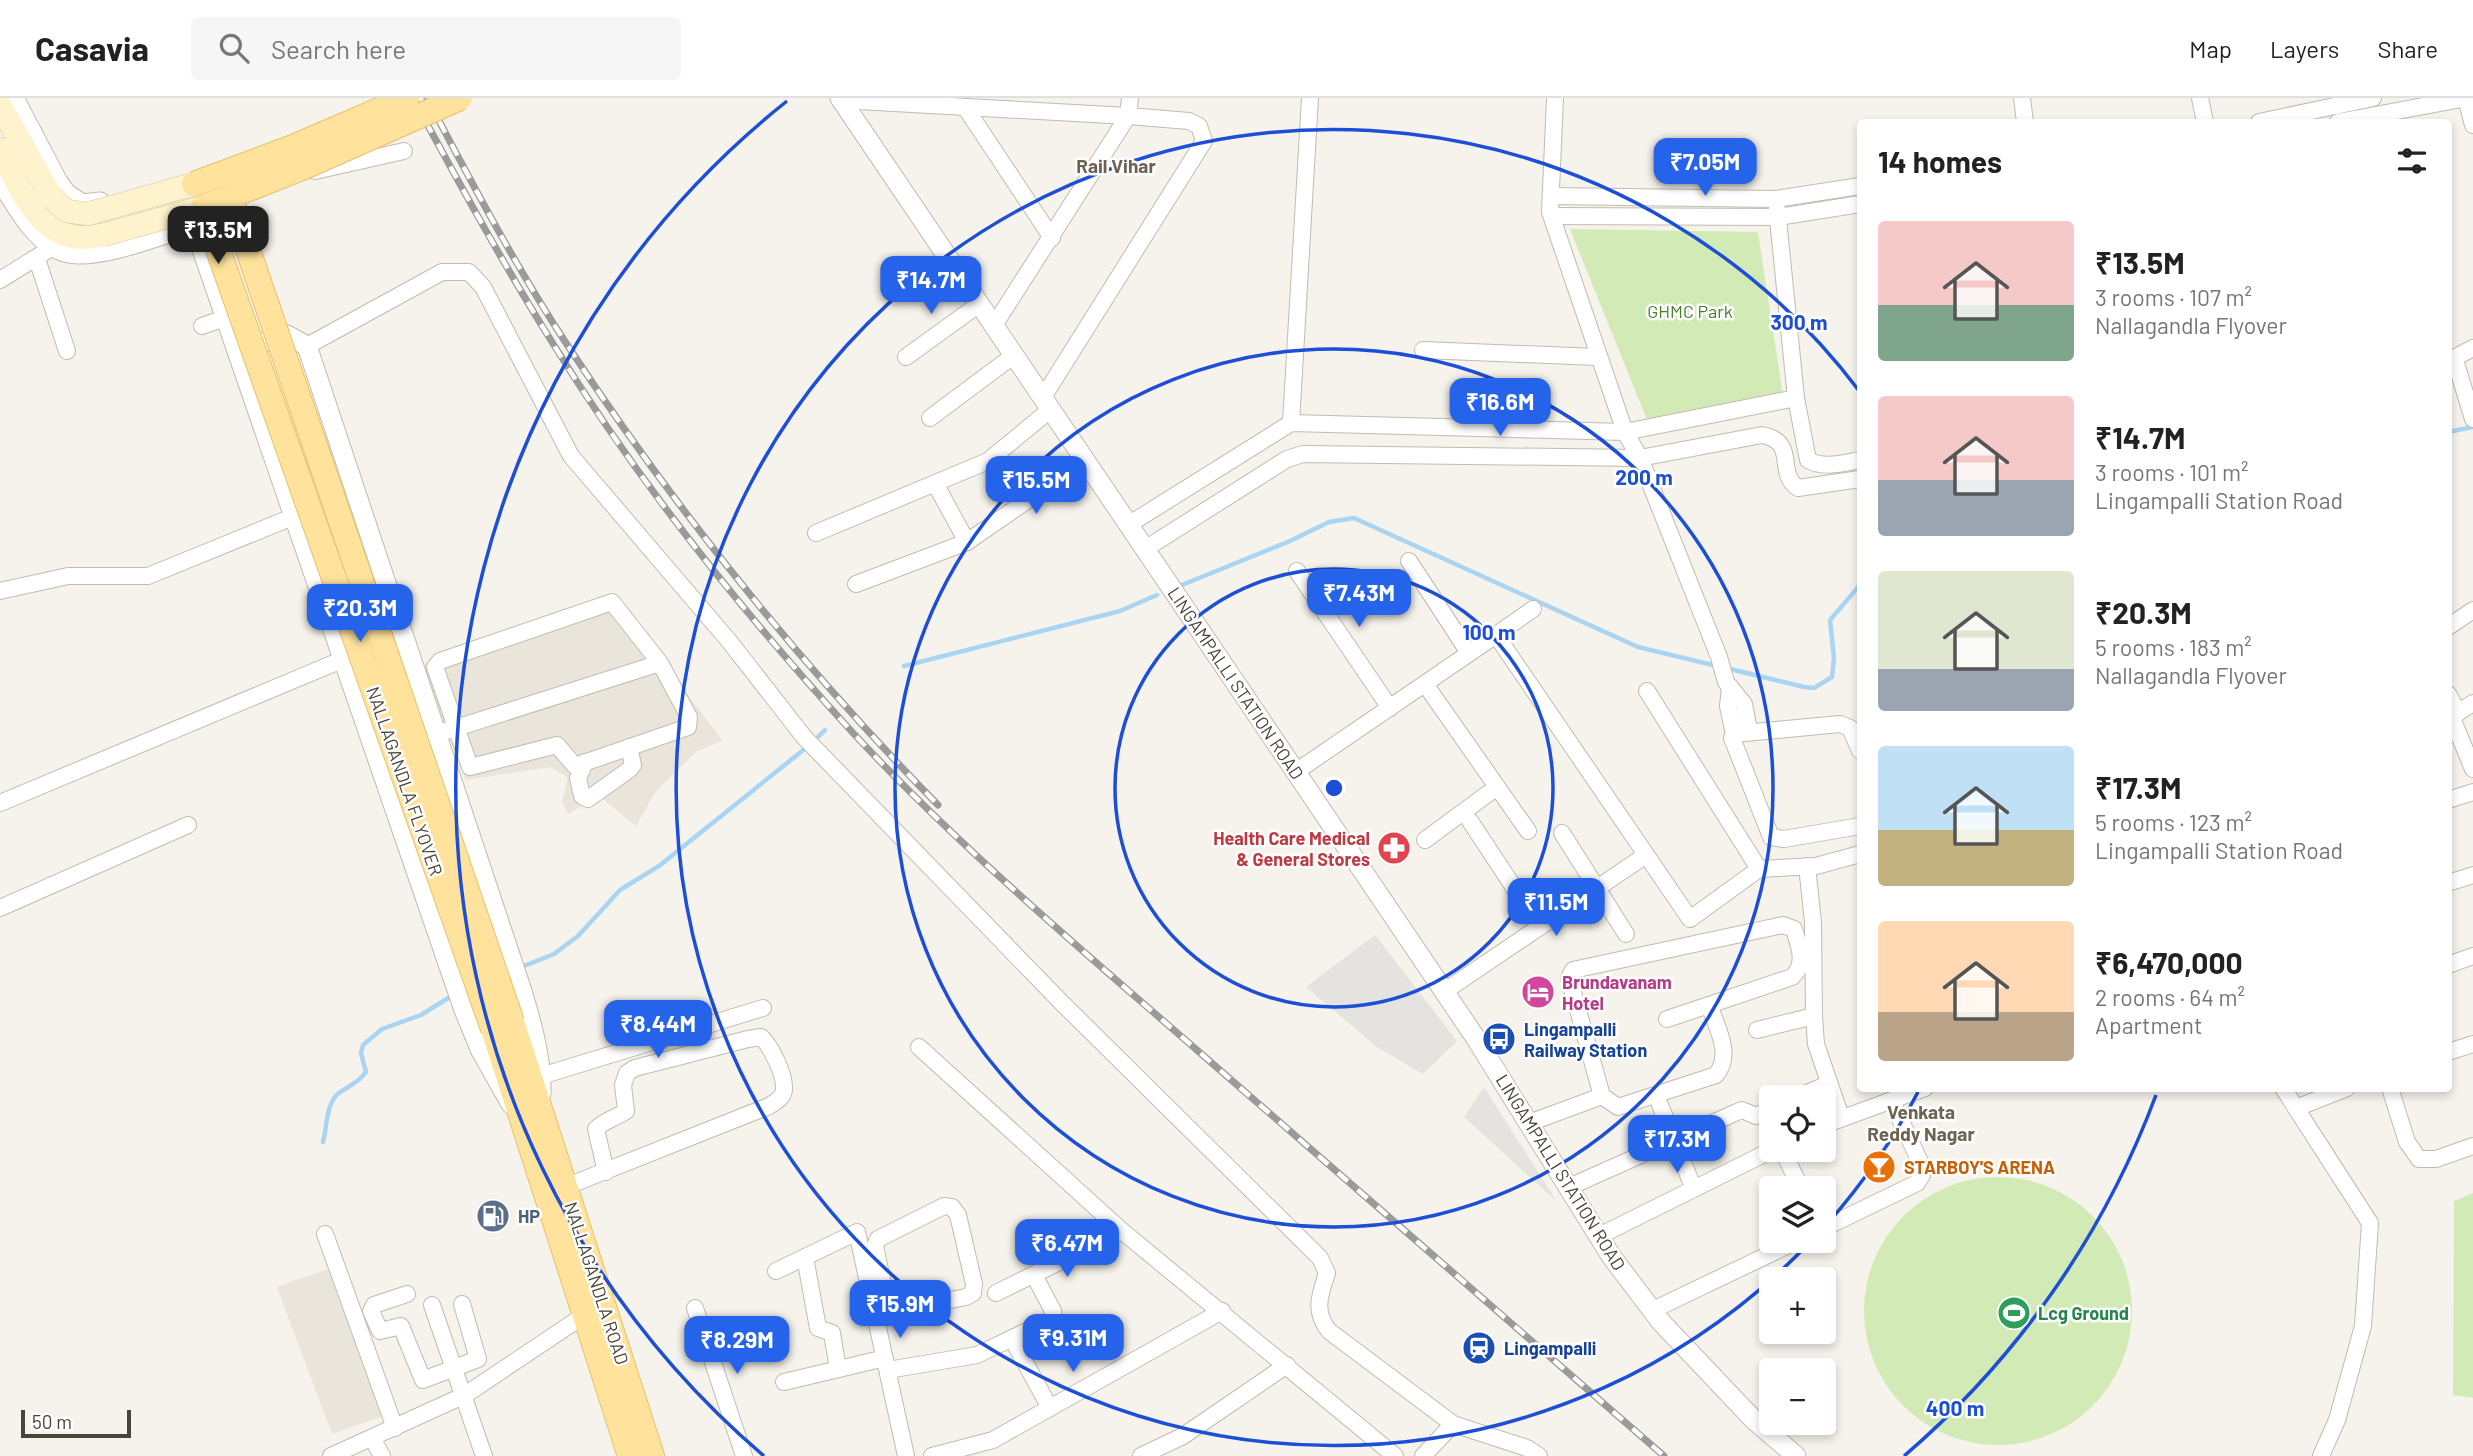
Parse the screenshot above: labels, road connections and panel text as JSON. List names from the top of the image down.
{
  "streets": {
    "main road": ["NALLAGANDLA FLYOVER", "NALLAGANDLA ROAD"],
    "street": ["LINGAMPALLI STATION ROAD"]
  },
  "crossings": [
    ["NALLAGANDLA FLYOVER", "NALLAGANDLA ROAD"]
  ],
  "districts": ["Rail Vihar", "Venkata Reddy Nagar"],
  "parks": ["GHMC Park"],
  "places": {
    "pharmacy": ["Health Care Medical & General Stores"],
    "hotel": ["Brundavanam Hotel"],
    "bus stop": ["Lingampalli Railway Station"],
    "bar": ["STARBOY'S ARENA"],
    "fuel station": ["HP"],
    "sports": ["Lcg Ground"],
    "station": ["Lingampalli"]
  },
  "scale_bar": "50 m",
  "page": {
    "header": "Casavia",
    "search": "Search here",
    "nav": ["Map", "Layers", "Share"],
    "heading": "14 homes",
    "price": [
      "₹7.05M",
      "₹13.5M",
      "₹14.7M",
      "₹16.6M",
      "₹15.5M",
      "₹7.43M",
      "₹20.3M",
      "₹11.5M",
      "₹8.44M",
      "₹17.3M",
      "₹6.47M",
      "₹15.9M",
      "₹9.31M",
      "₹8.29M"
    ],
    "list": [
      {
        "name": "₹13.5M",
        "note": "3 rooms · 107 m² · Nallagandla Flyover"
      },
      {
        "name": "₹14.7M",
        "note": "3 rooms · 101 m² · Lingampalli Station Road"
      },
      {
        "name": "₹20.3M",
        "note": "5 rooms · 183 m² · Nallagandla Flyover"
      },
      {
        "name": "₹17.3M",
        "note": "5 rooms · 123 m² · Lingampalli Station Road"
      },
      {
        "name": "₹6,470,000",
        "note": "2 rooms · 64 m² · Apartment"
      }
    ],
    "map_buttons": ["+", "−"],
    "scale": "50 m"
  },
  "rings": [
    "300 m",
    "200 m",
    "100 m",
    "400 m"
  ]
}
